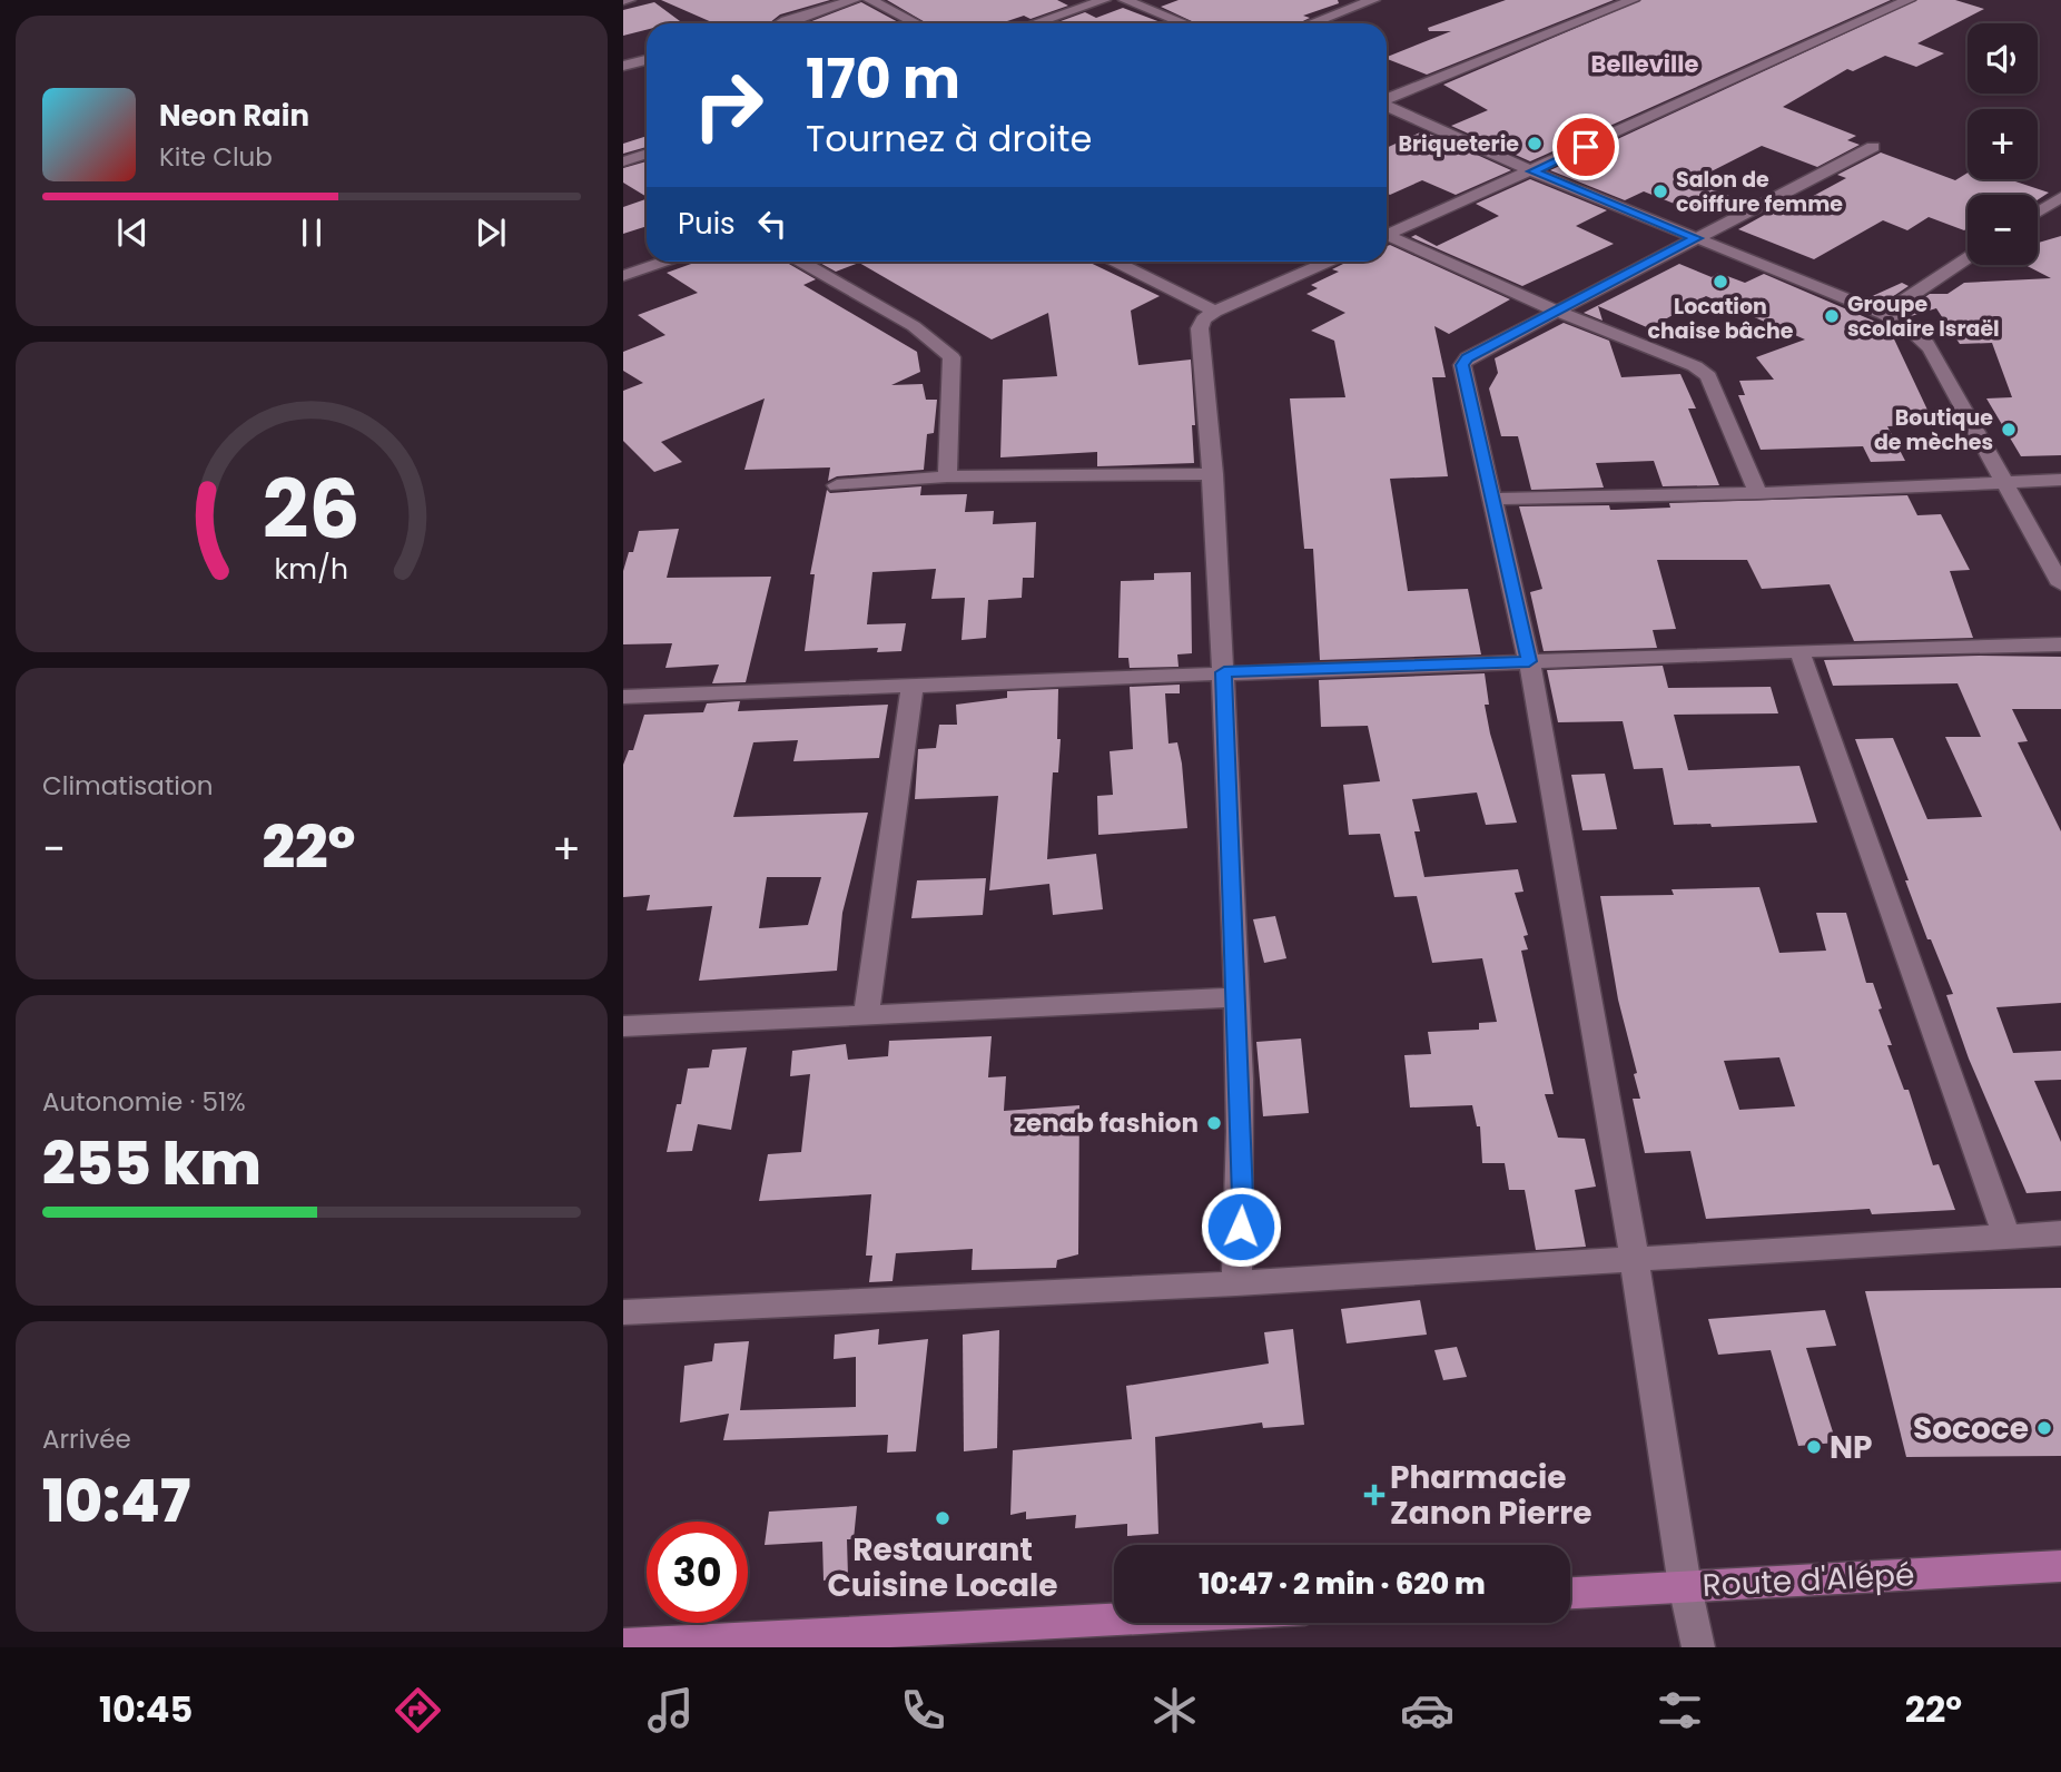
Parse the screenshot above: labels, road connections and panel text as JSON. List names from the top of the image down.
{
  "streets": {
    "main road": ["Route d'Alépé"]
  },
  "districts": ["Belleville"],
  "places": {
    "other": [
      "Briqueterie",
      "Salon de coiffure femme",
      "Location chaise bâche",
      "Groupe scolaire Israël",
      "Boutique de mèches",
      "zenab fashion",
      "Sococe",
      "NP",
      "Restaurant Cuisine Locale"
    ],
    "health": ["Pharmacie Zanon Pierre"]
  },
  "page": {
    "map_buttons": ["+", "−"],
    "turn": ["170 m", "Tournez à droite"],
    "song": ["Neon Rain", "Kite Club"],
    "then": "Puis",
    "tile": [
      "Climatisation",
      ["Autonomie · 51%", "255 km"],
      ["Arrivée", "10:47"]
    ],
    "heat": ["−", "22°", "+"],
    "limit": "30",
    "trip": "10:47 · 2 min · 620 m",
    "tabs": ["10:45", "22°"],
    "gauge": ["26", "km/h"]
  }
}
